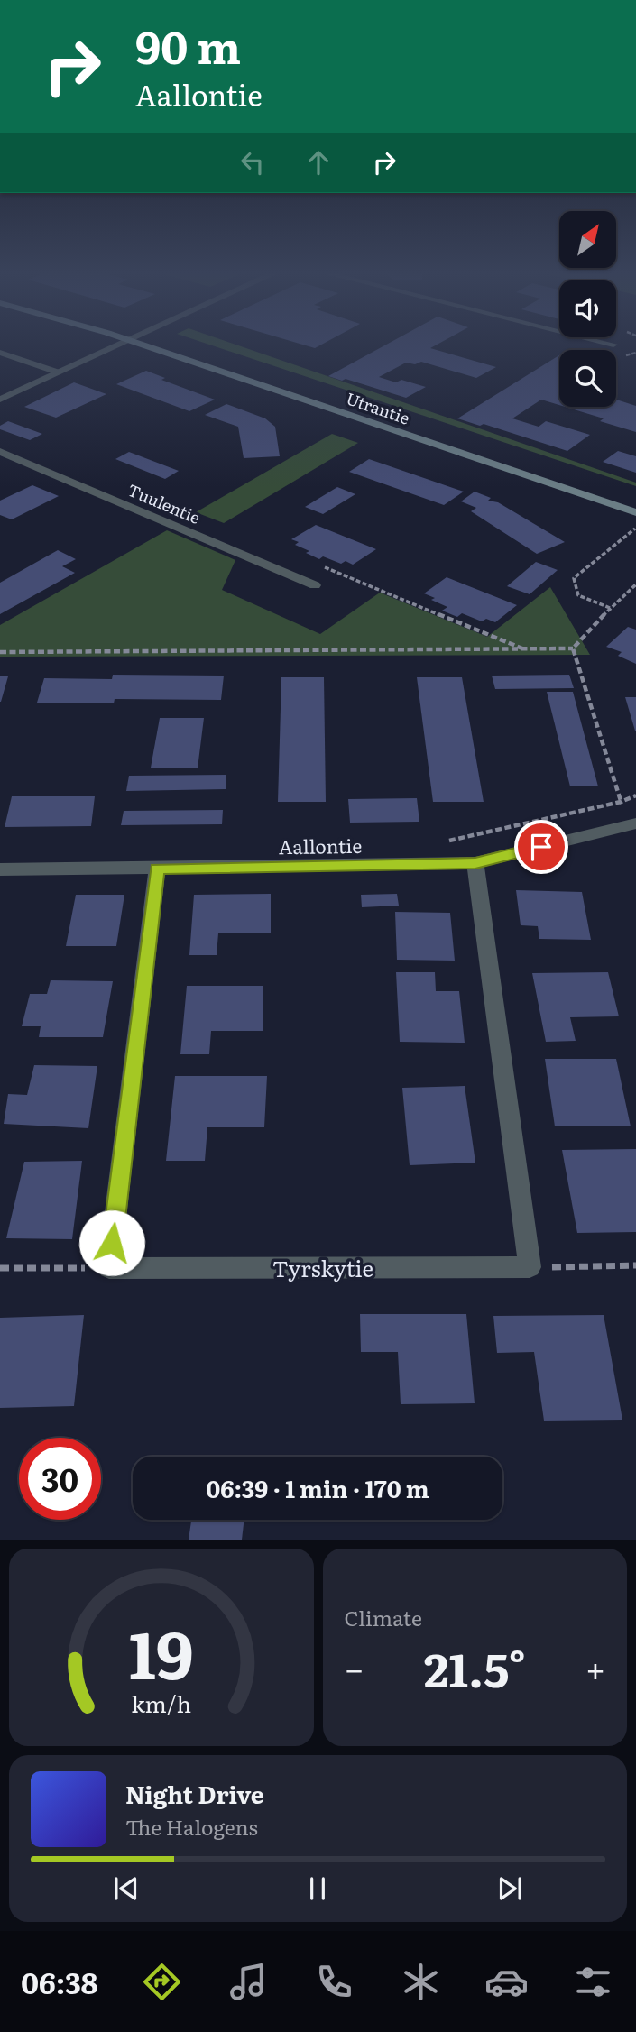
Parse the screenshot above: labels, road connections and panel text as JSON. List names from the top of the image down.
{
  "streets": {
    "main road": ["Utrantie"],
    "street": ["Tuulentie", "Aallontie", "Tyrskytie"]
  },
  "north": "top right",
  "page": {
    "turn": ["90 m", "Aallontie"],
    "limit": "30",
    "trip": "06:39 · 1 min · 170 m",
    "tile": "Climate",
    "heat": ["−", "21.5°", "+"],
    "song": ["Night Drive", "The Halogens"],
    "tabs": "06:38",
    "gauge": ["19", "km/h"]
  }
}
